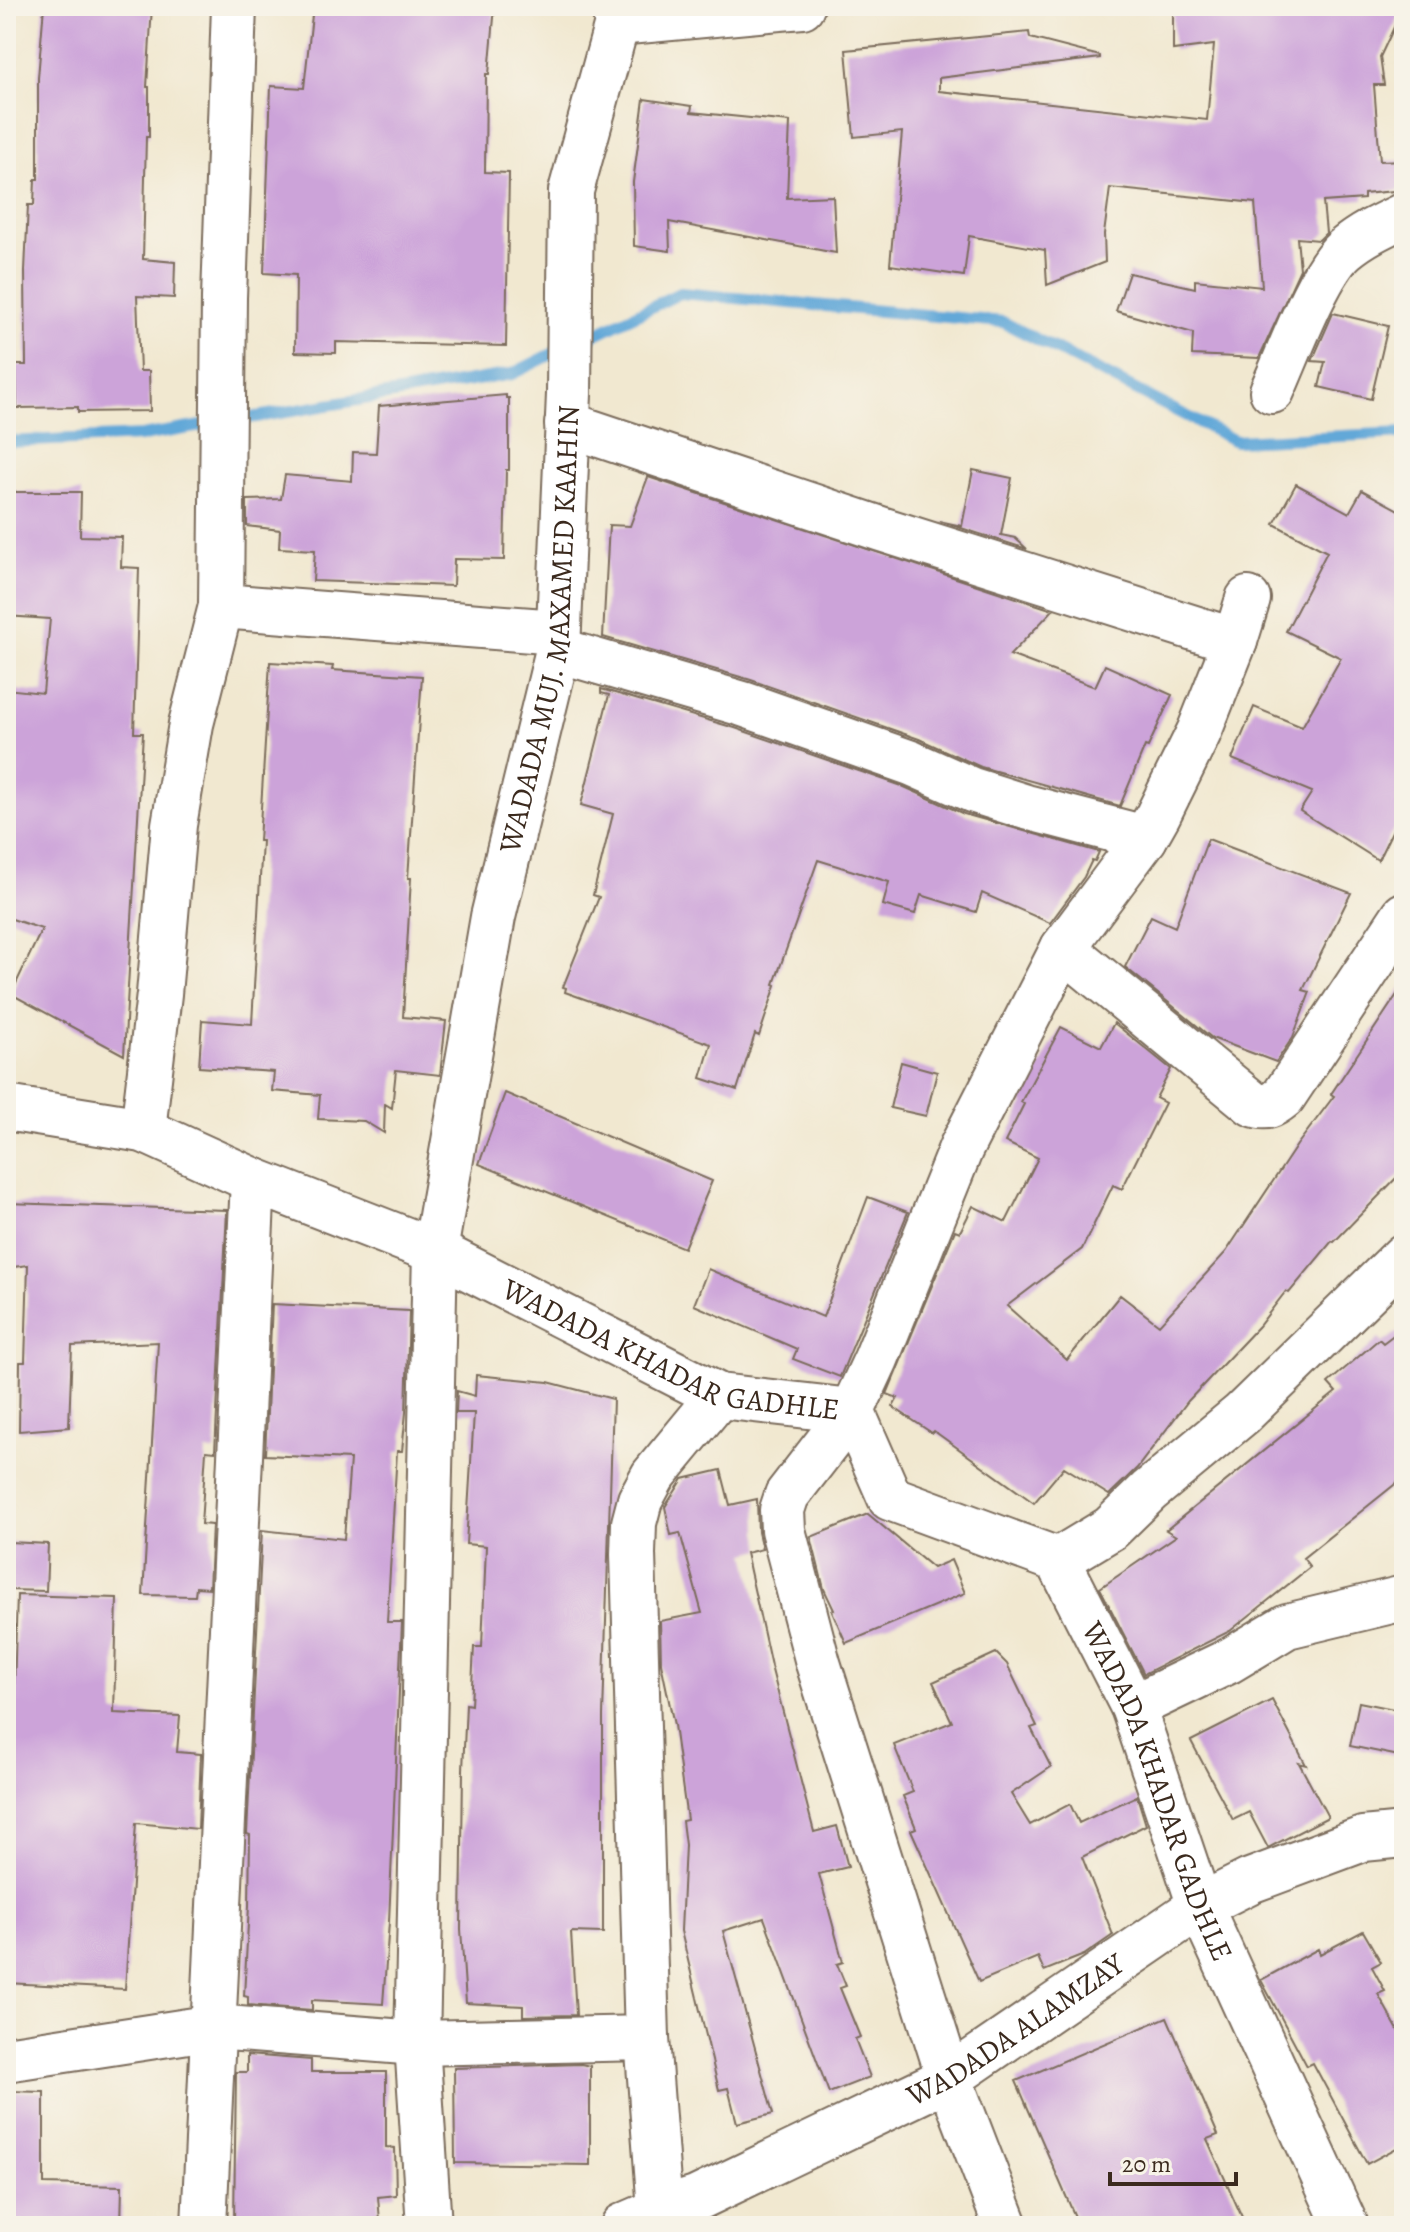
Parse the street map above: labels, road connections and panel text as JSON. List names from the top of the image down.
{
  "streets": {
    "street": ["WADADA MUJ. MAXAMED KAAHIN", "WADADA KHADAR GADHLE", "WADADA ALAMZAY"]
  },
  "crossings": [
    ["WADADA MUJ. MAXAMED KAAHIN", "WADADA KHADAR GADHLE"],
    ["WADADA KHADAR GADHLE", "WADADA ALAMZAY"]
  ],
  "scale_bar": "20 m"
}
